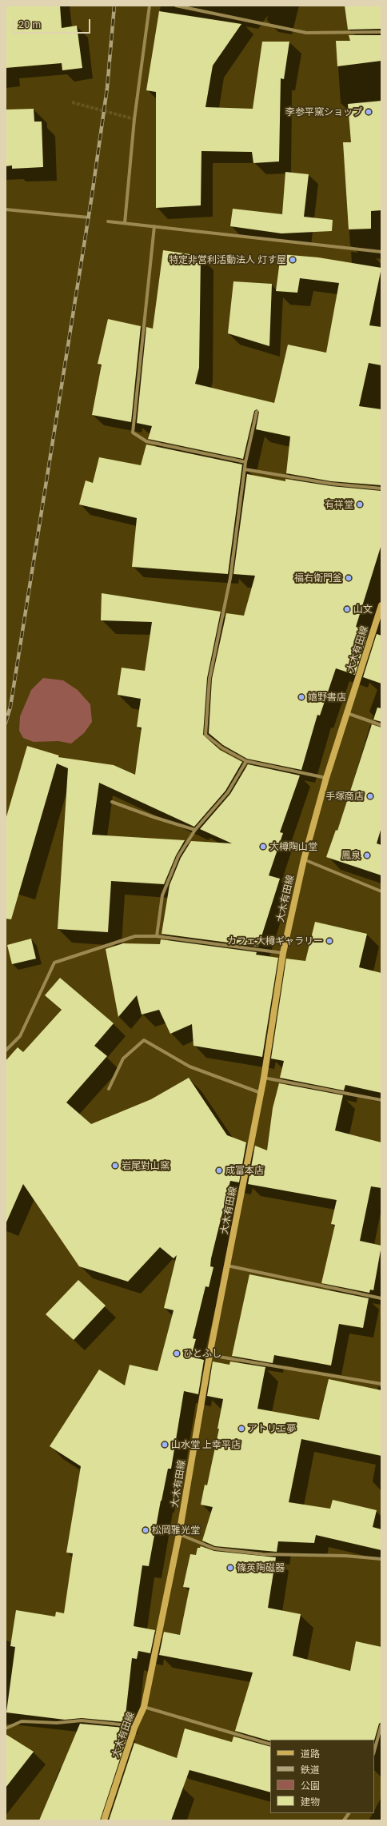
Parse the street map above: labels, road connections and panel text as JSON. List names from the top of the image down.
{
  "streets": {
    "main road": ["大木有田線"]
  },
  "places": [
    "李参平窯ショップ",
    "特定非営利活動法人 灯す屋",
    "有祥堂",
    "福右衛門釜",
    "山文",
    "嬉野書店",
    "手塚商店",
    "大樽陶山堂",
    "鳳泉",
    "カフェ大樽ギャラリー",
    "岩尾對山窯",
    "成富本店",
    "ひとふし",
    "アトリエ夢",
    "山水堂 上幸平店",
    "松岡雅光堂",
    "篠英陶磁器"
  ],
  "legend": [
    "道路",
    "鉄道",
    "公園",
    "建物"
  ],
  "scale_bar": "20 m"
}
